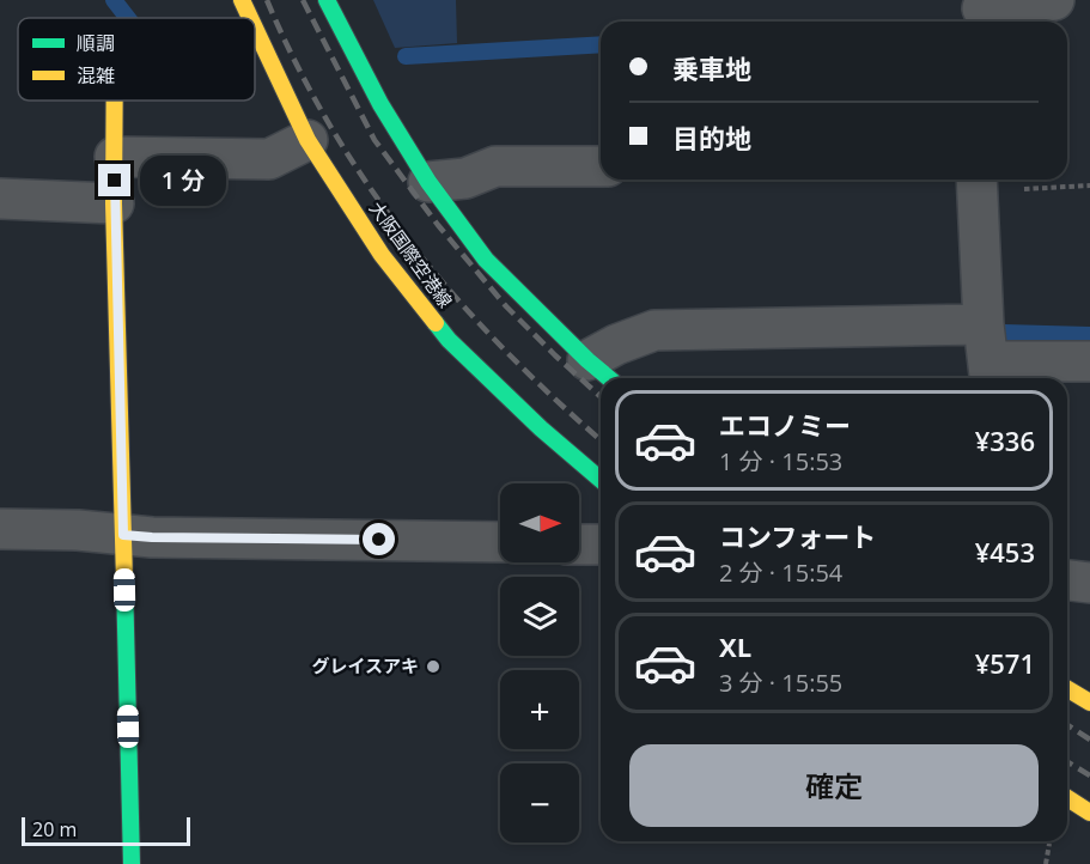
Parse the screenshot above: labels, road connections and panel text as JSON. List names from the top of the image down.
{
  "streets": {
    "main road": ["大阪国際空港線"]
  },
  "places": ["グレイスアキ"],
  "legend": ["順調", "混雑"],
  "scale_bar": "20 m",
  "north": "right",
  "page": {
    "banner": ["乗車地", "目的地"],
    "bubble": "1 分",
    "list": [
      {
        "name": "エコノミー",
        "note": "1 分 · 15:53",
        "value": "¥336"
      },
      {
        "name": "コンフォート",
        "note": "2 分 · 15:54",
        "value": "¥453"
      },
      {
        "name": "XL",
        "note": "3 分 · 15:55",
        "value": "¥571"
      }
    ],
    "map_buttons": ["+", "−"],
    "buttons": "確定",
    "scale": "20 m"
  }
}
